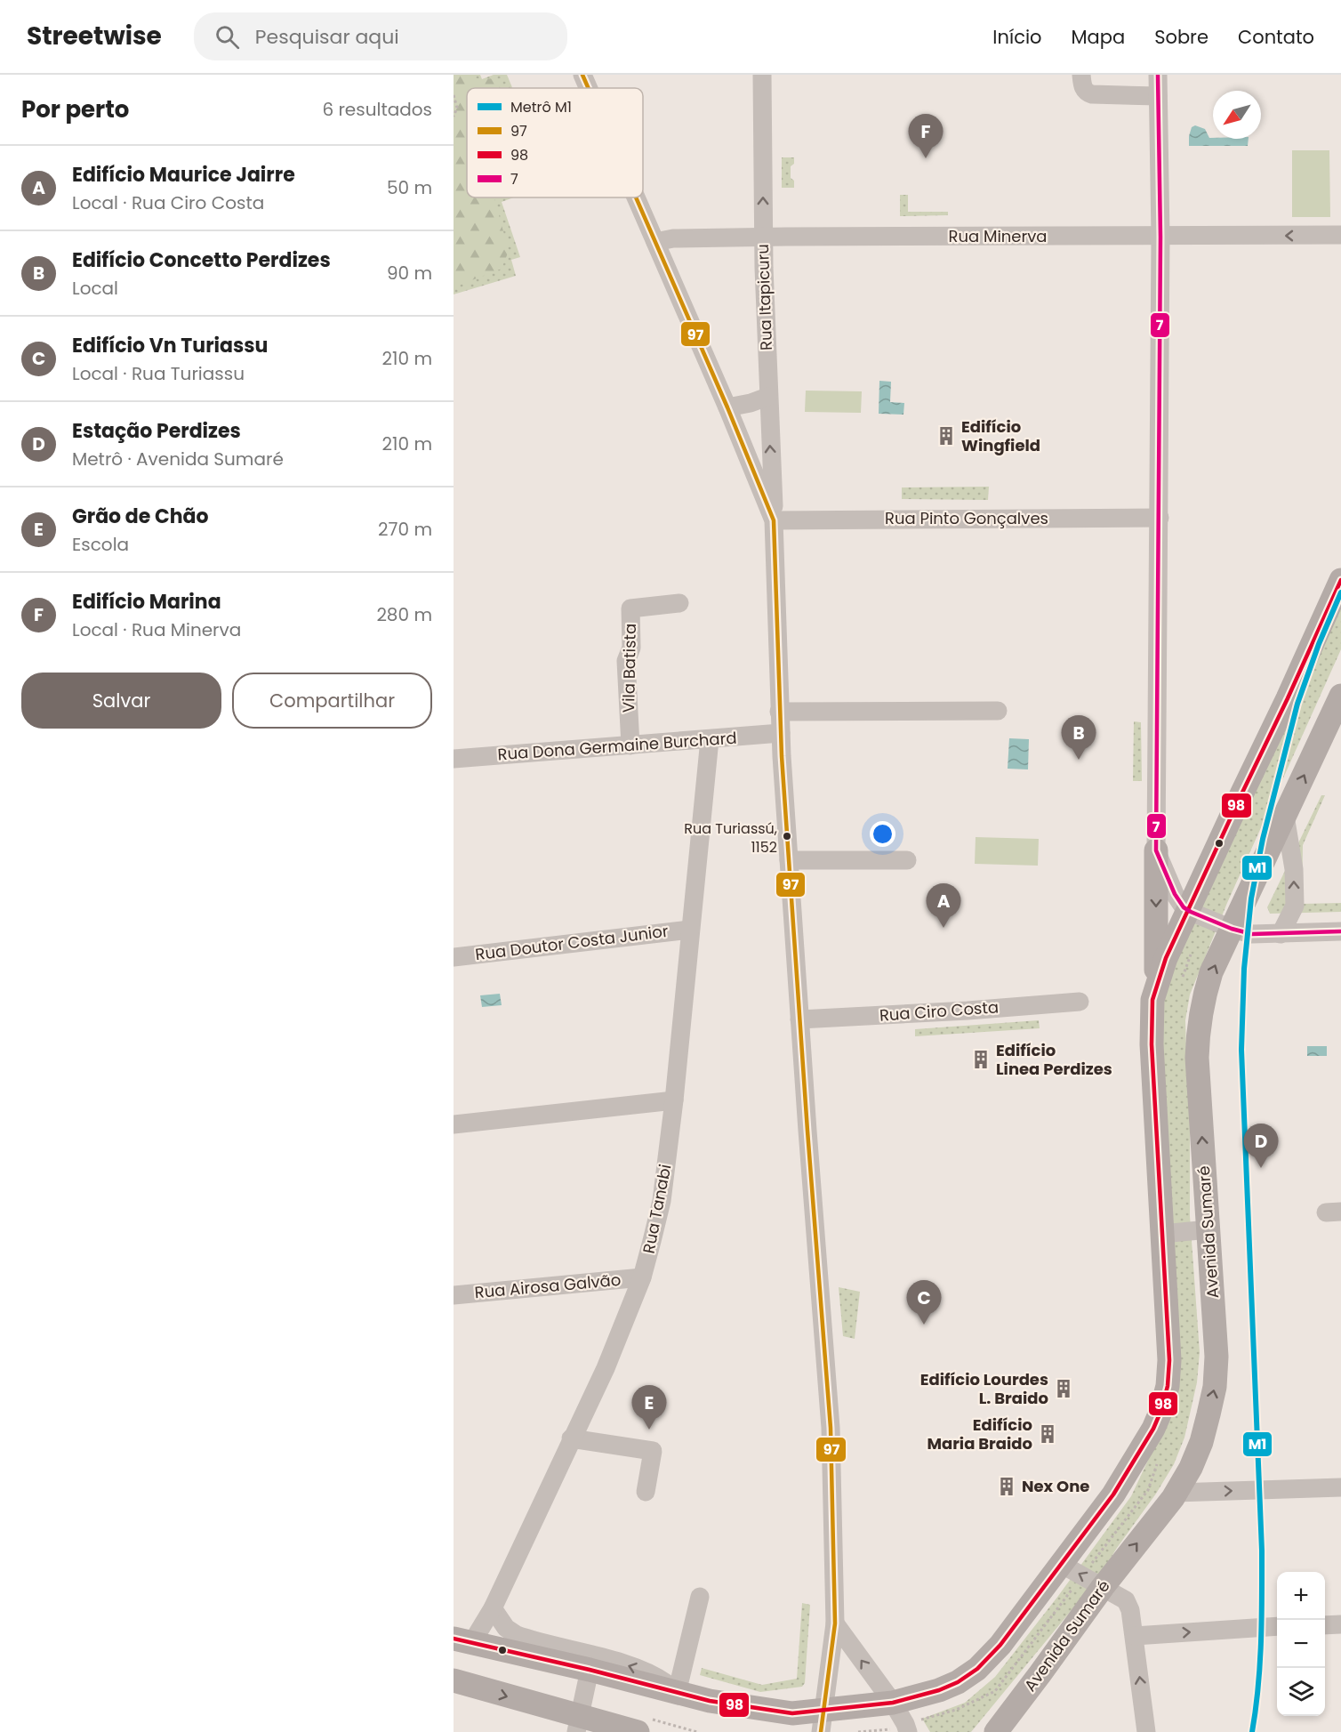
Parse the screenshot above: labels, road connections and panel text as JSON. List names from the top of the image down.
{
  "streets": {
    "main road": ["Avenida Sumaré"],
    "street": [
      "Rua Minerva",
      "Rua Itapicuru",
      "Rua Pinto Gonçalves",
      "Vila Batista",
      "Rua Dona Germaine Burchard",
      "Rua Doutor Costa Junior",
      "Rua Ciro Costa",
      "Rua Tanabi",
      "Rua Airosa Galvão"
    ]
  },
  "crossings": [
    ["Rua Minerva", "Rua Itapicuru"],
    ["Rua Itapicuru", "Rua Pinto Gonçalves"],
    ["Rua Itapicuru", "Rua Dona Germaine Burchard"],
    ["Rua Itapicuru", "Rua Ciro Costa"],
    ["Vila Batista", "Rua Dona Germaine Burchard"],
    ["Rua Dona Germaine Burchard", "Rua Tanabi"],
    ["Rua Doutor Costa Junior", "Rua Tanabi"],
    ["Rua Tanabi", "Rua Airosa Galvão"]
  ],
  "places": {
    "building": [
      "Edifício Wingfield",
      "Edifício Linea Perdizes",
      "Edifício Lourdes L. Braido",
      "Edifício Maria Braido",
      "Nex One"
    ],
    "other": ["Rua Turiassú, 1152"]
  },
  "lines": [
    "transit line 97",
    "transit line 7",
    "transit line 98",
    "metro line M1"
  ],
  "legend": [
    "Metrô M1",
    "97",
    "98",
    "7"
  ],
  "north": "bottom left",
  "page": {
    "header": "Streetwise",
    "search": "Pesquisar aqui",
    "nav": [
      "Início",
      "Mapa",
      "Sobre",
      "Contato"
    ],
    "heading": ["Por perto", "6 resultados"],
    "pins": [
      "F",
      "B",
      "A",
      "D",
      "C",
      "E"
    ],
    "list": [
      {
        "mark": "A",
        "name": "Edifício Maurice Jairre",
        "note": "Local · Rua Ciro Costa",
        "value": "50 m"
      },
      {
        "mark": "B",
        "name": "Edifício Concetto Perdizes",
        "note": "Local",
        "value": "90 m"
      },
      {
        "mark": "C",
        "name": "Edifício Vn Turiassu",
        "note": "Local · Rua Turiassu",
        "value": "210 m"
      },
      {
        "mark": "D",
        "name": "Estação Perdizes",
        "note": "Metrô · Avenida Sumaré",
        "value": "210 m"
      },
      {
        "mark": "E",
        "name": "Grão de Chão",
        "note": "Escola",
        "value": "270 m"
      },
      {
        "mark": "F",
        "name": "Edifício Marina",
        "note": "Local · Rua Minerva",
        "value": "280 m"
      }
    ],
    "buttons": ["Salvar", "Compartilhar"],
    "map_buttons": ["+", "−"]
  }
}
